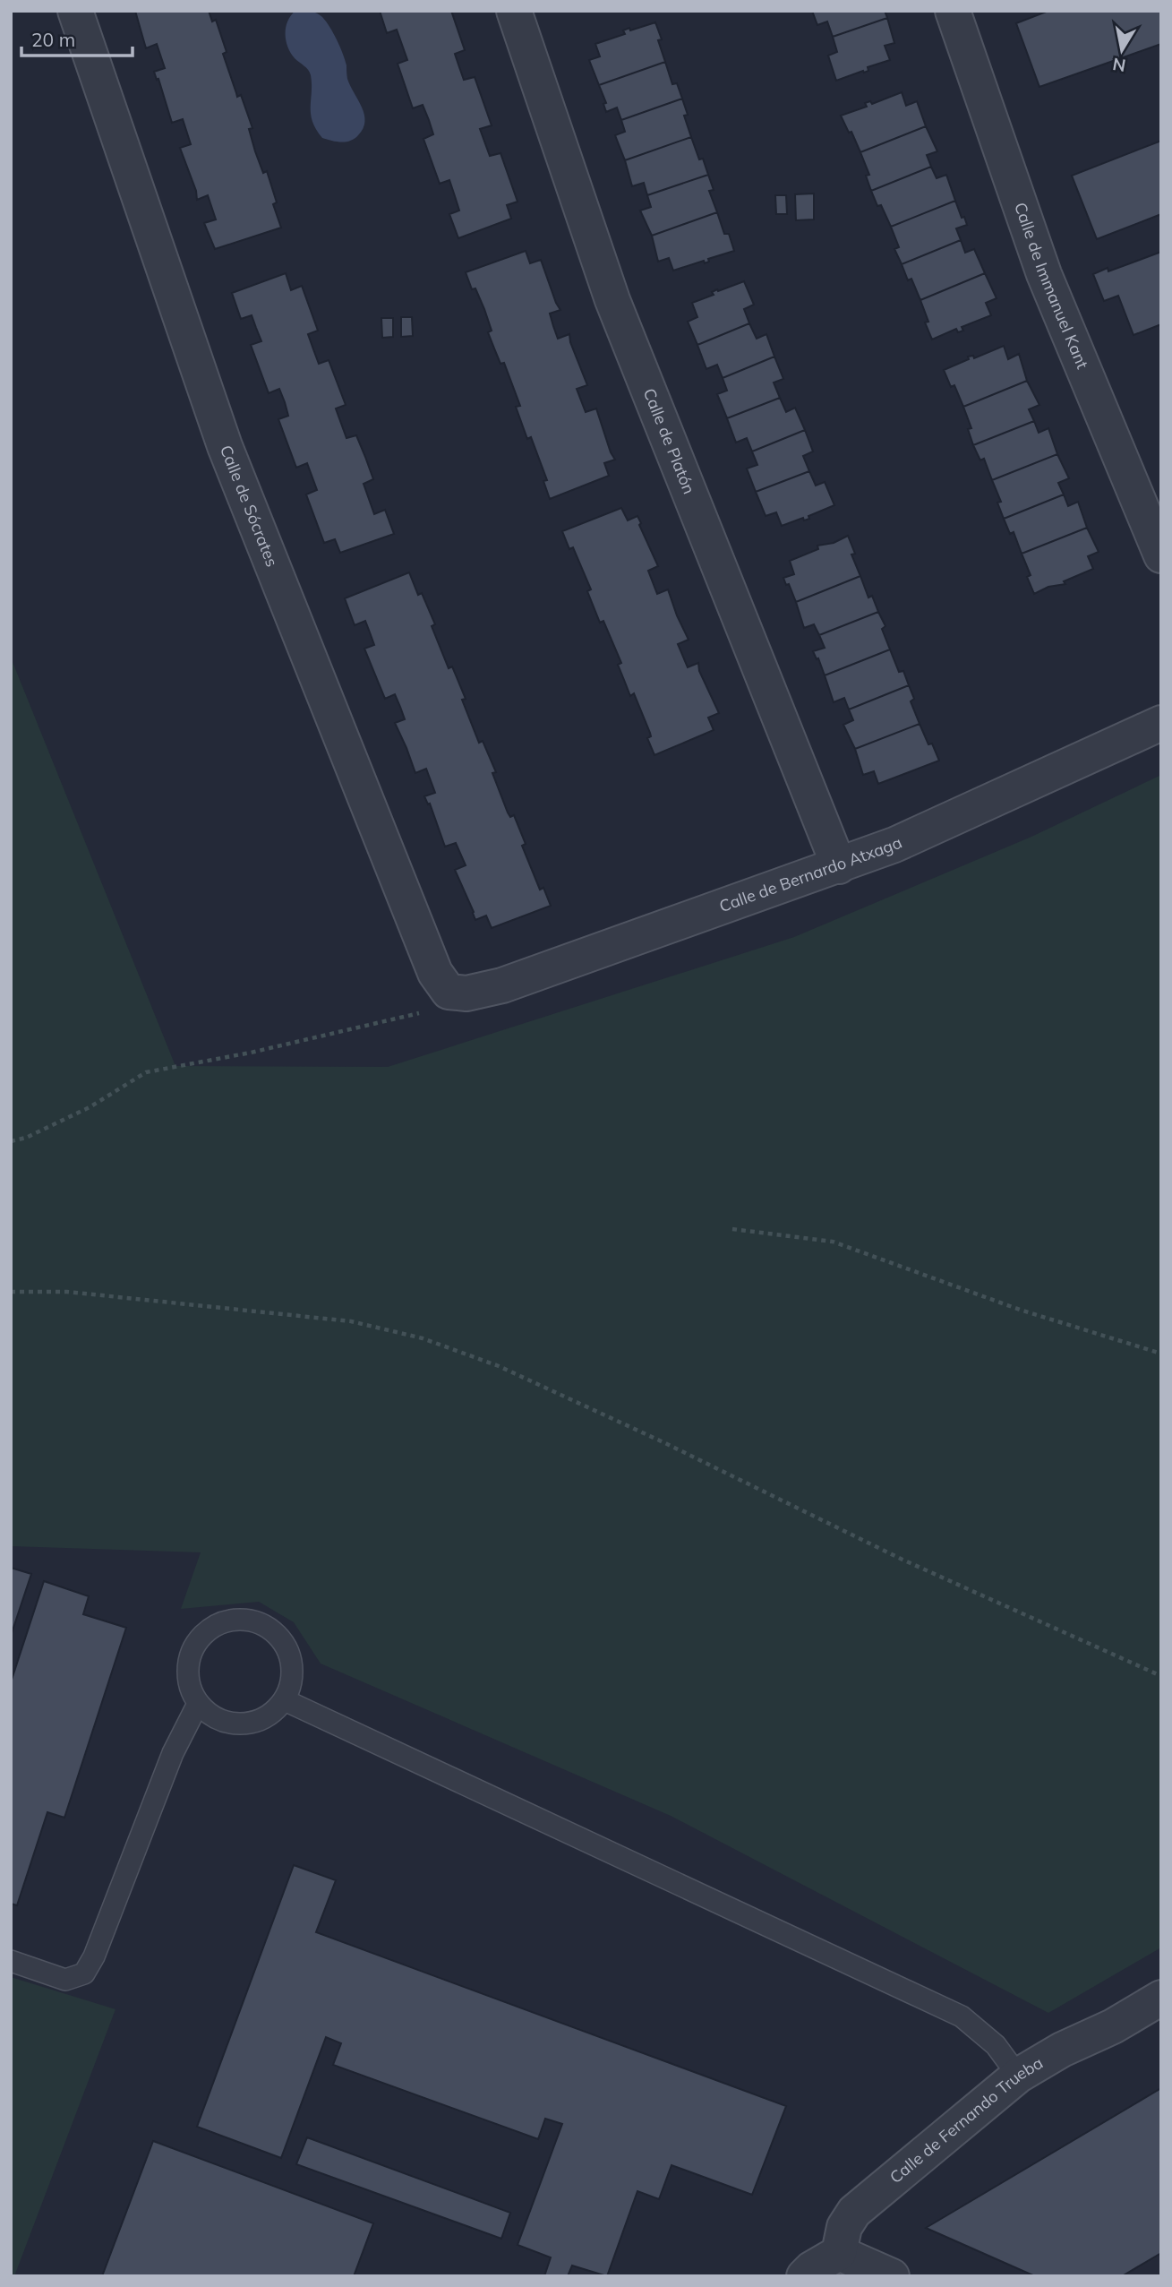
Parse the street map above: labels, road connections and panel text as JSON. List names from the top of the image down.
{
  "streets": {
    "street": [
      "Calle de Immanuel Kant",
      "Calle de Platón",
      "Calle de Sócrates",
      "Calle de Bernardo Atxaga",
      "Calle de Fernando Trueba"
    ]
  },
  "crossings": [
    ["Calle de Platón", "Calle de Bernardo Atxaga"],
    ["Calle de Sócrates", "Calle de Bernardo Atxaga"]
  ],
  "scale_bar": "20 m",
  "north": "bottom"
}
